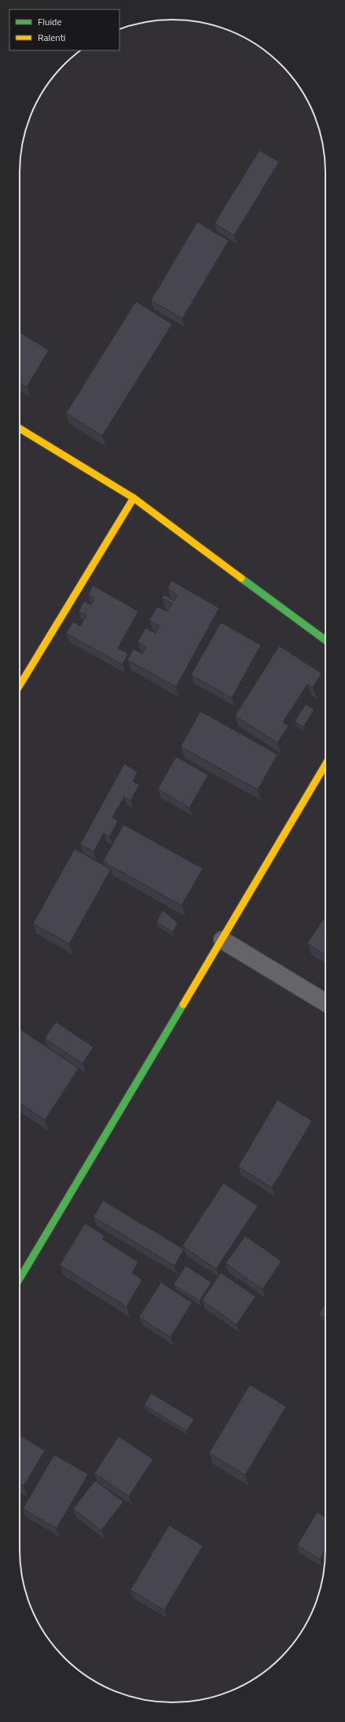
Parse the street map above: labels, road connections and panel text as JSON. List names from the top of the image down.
{
  "legend": ["Fluide", "Ralenti"]
}
